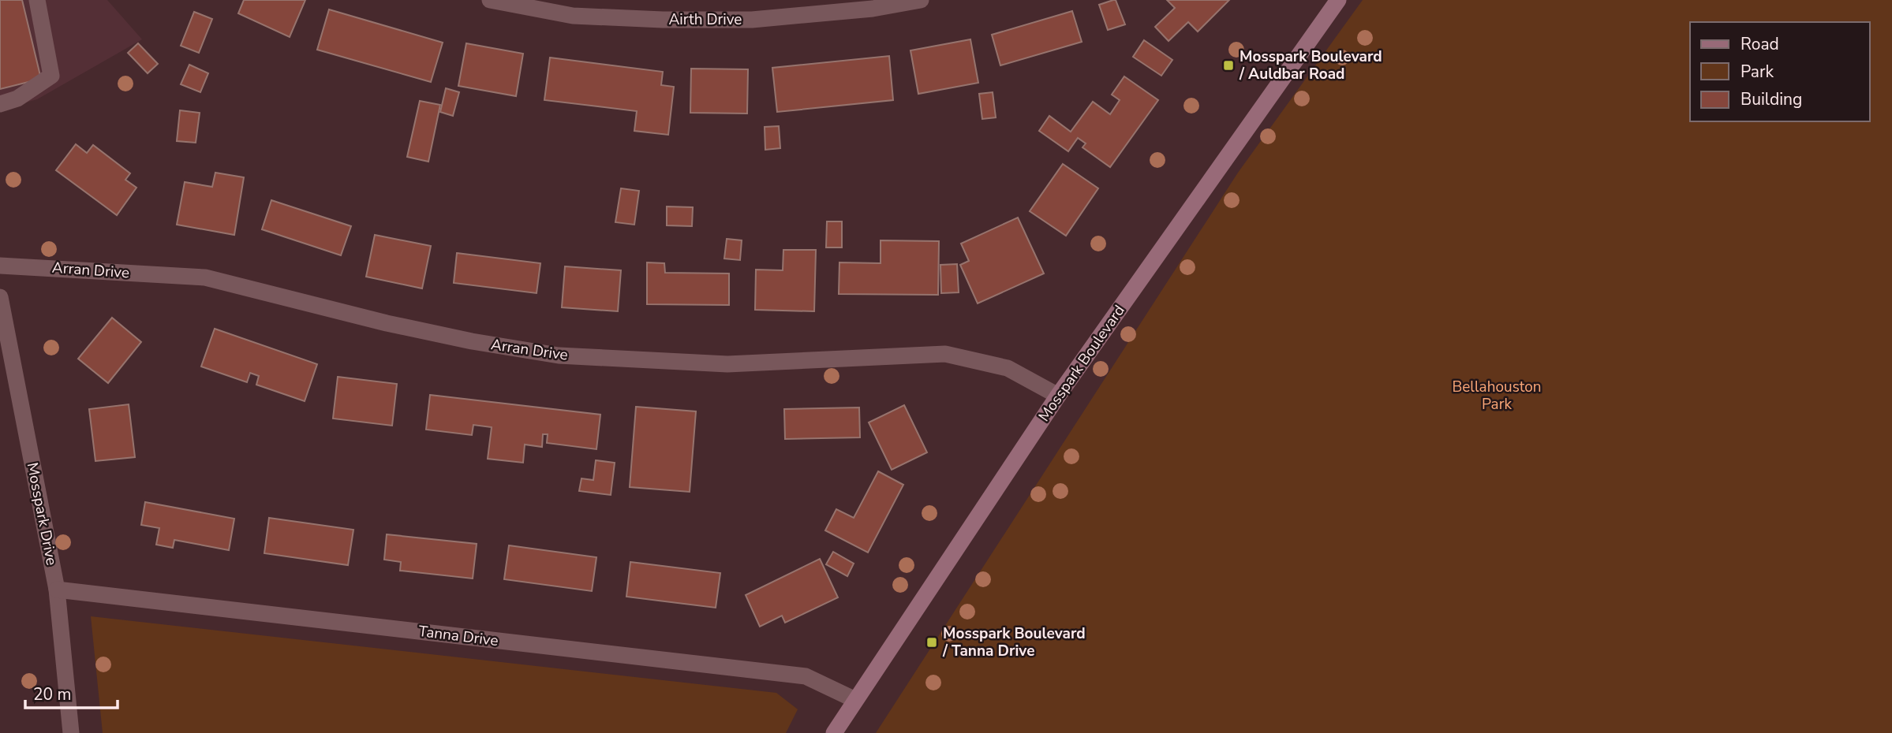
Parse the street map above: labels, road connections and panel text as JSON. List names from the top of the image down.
{
  "streets": {
    "street": [
      "Airth Drive",
      "Arran Drive",
      "Mosspark Boulevard",
      "Mosspark Drive",
      "Tanna Drive"
    ]
  },
  "crossings": [
    ["Arran Drive", "Mosspark Boulevard"],
    ["Mosspark Boulevard", "Tanna Drive"],
    ["Mosspark Drive", "Tanna Drive"]
  ],
  "parks": ["Bellahouston Park"],
  "places": {
    "transit": ["Mosspark Boulevard / Auldbar Road", "Mosspark Boulevard / Tanna Drive"]
  },
  "legend": ["Road", "Park", "Building"],
  "scale_bar": "20 m"
}
